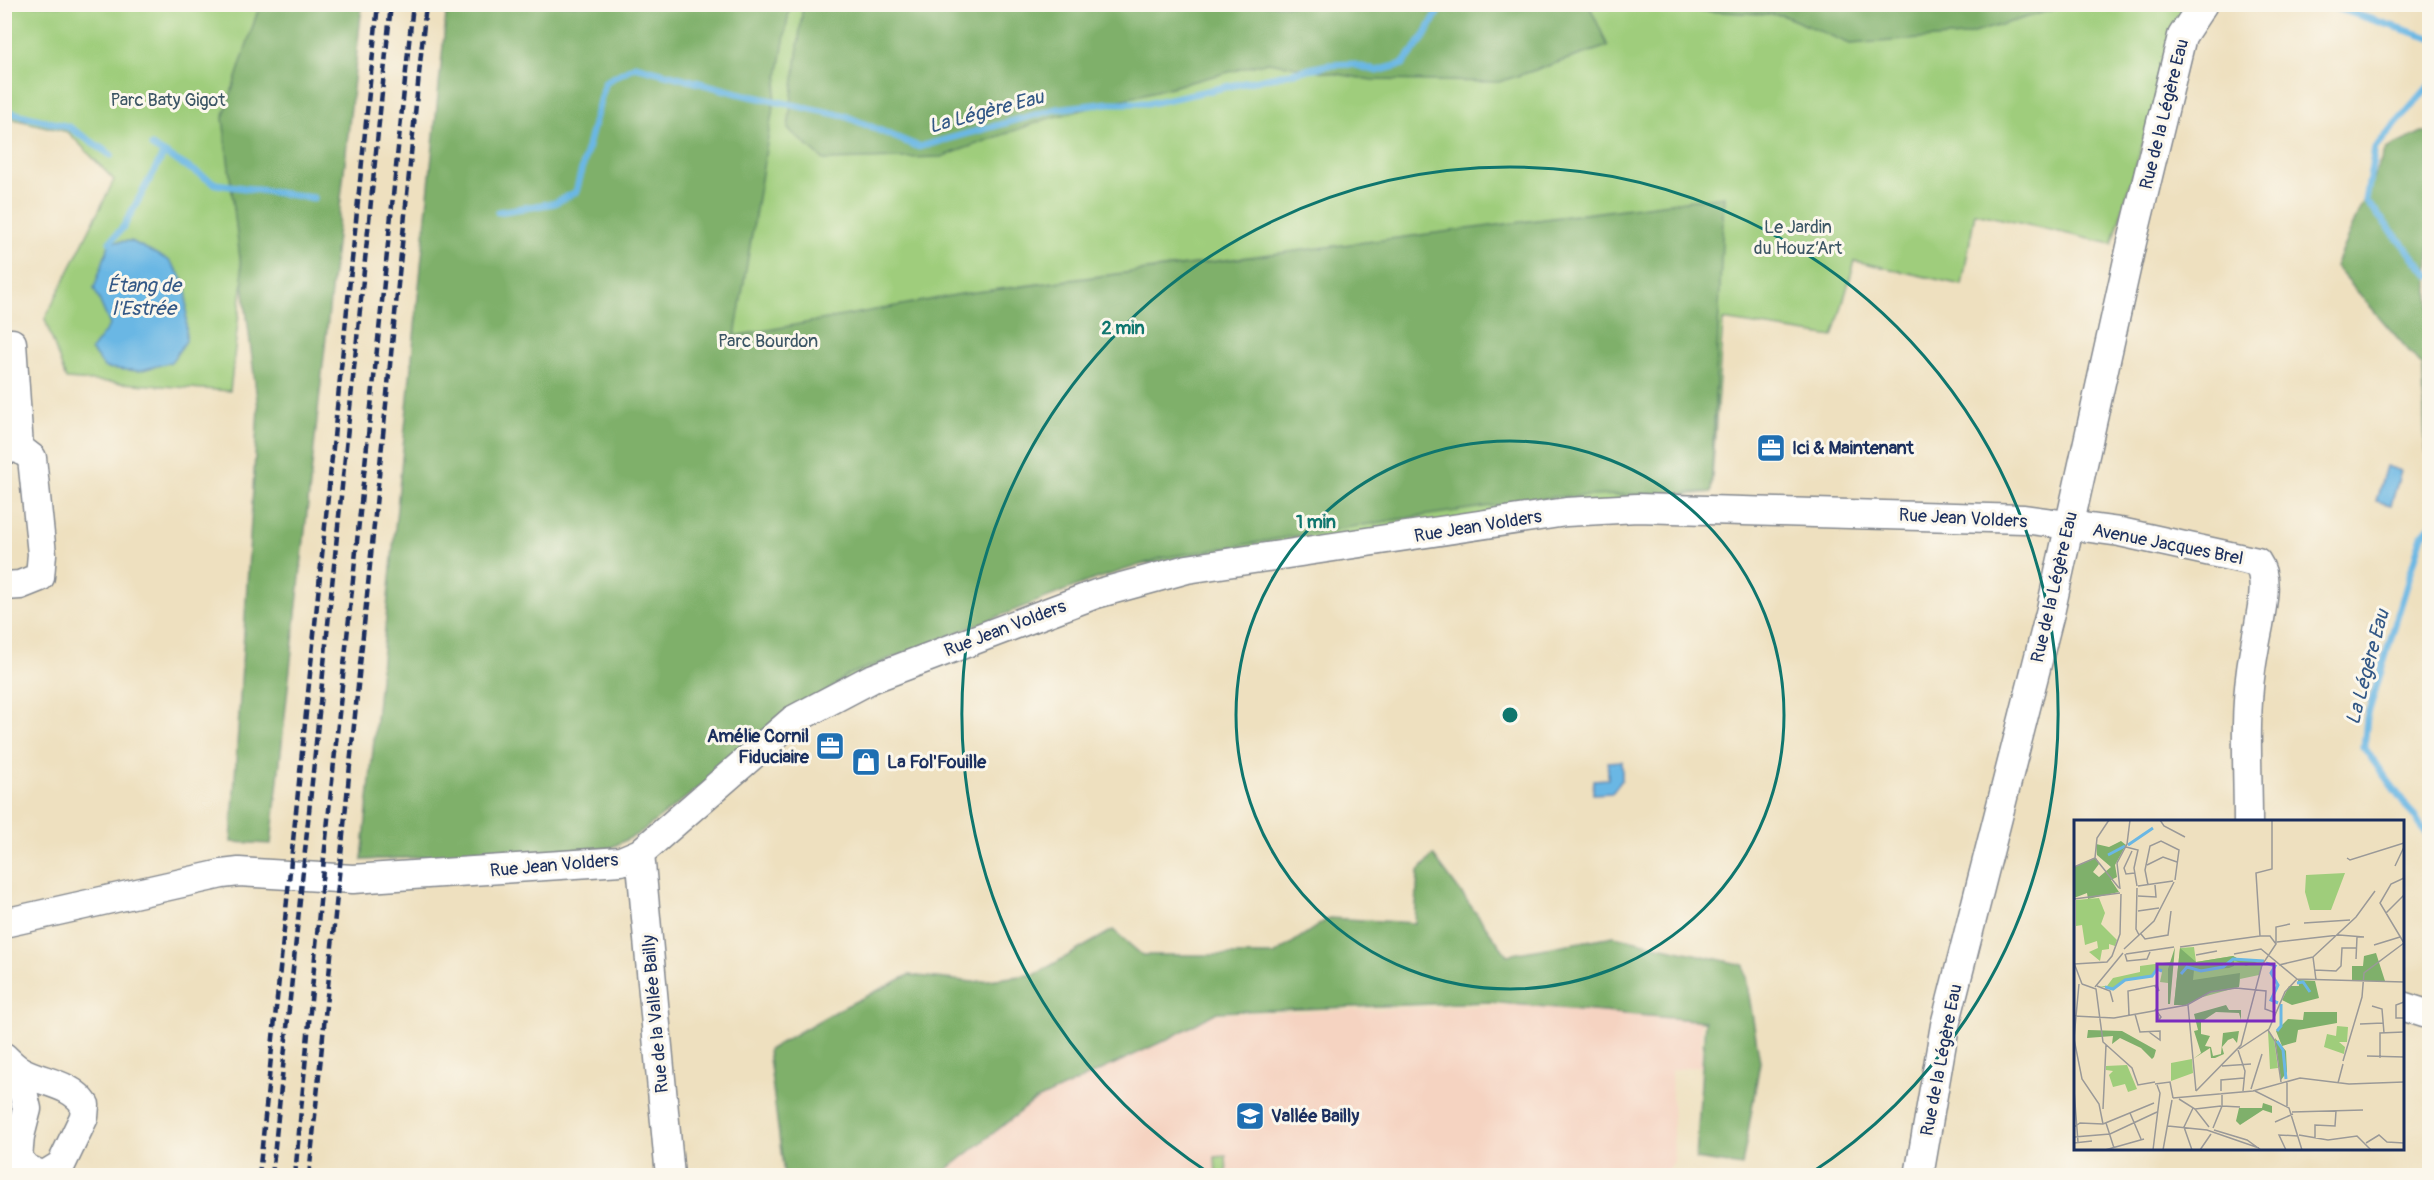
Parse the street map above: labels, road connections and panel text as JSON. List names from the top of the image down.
{
  "streets": {
    "street": [
      "Rue de la Légère Eau",
      "Rue Jean Volders",
      "Avenue Jacques Brel",
      "Rue de la Vallée Bailly"
    ]
  },
  "crossings": [
    ["Rue de la Légère Eau", "Rue Jean Volders"],
    ["Rue de la Légère Eau", "Avenue Jacques Brel"],
    ["Rue Jean Volders", "Avenue Jacques Brel"],
    ["Rue Jean Volders", "Rue de la Vallée Bailly"]
  ],
  "water": ["La Légère Eau", "Étang de l'Estrée"],
  "parks": ["Parc Baty Gigot", "Le Jardin du Houz’Art", "Parc Bourdon"],
  "places": {
    "office": ["Ici & Maintenant", "Amélie Cornil Fiduciaire"],
    "shop": ["La Fol'Fouille"],
    "school or university": ["Vallée Bailly"]
  },
  "rings": ["2 min", "1 min"]
}
